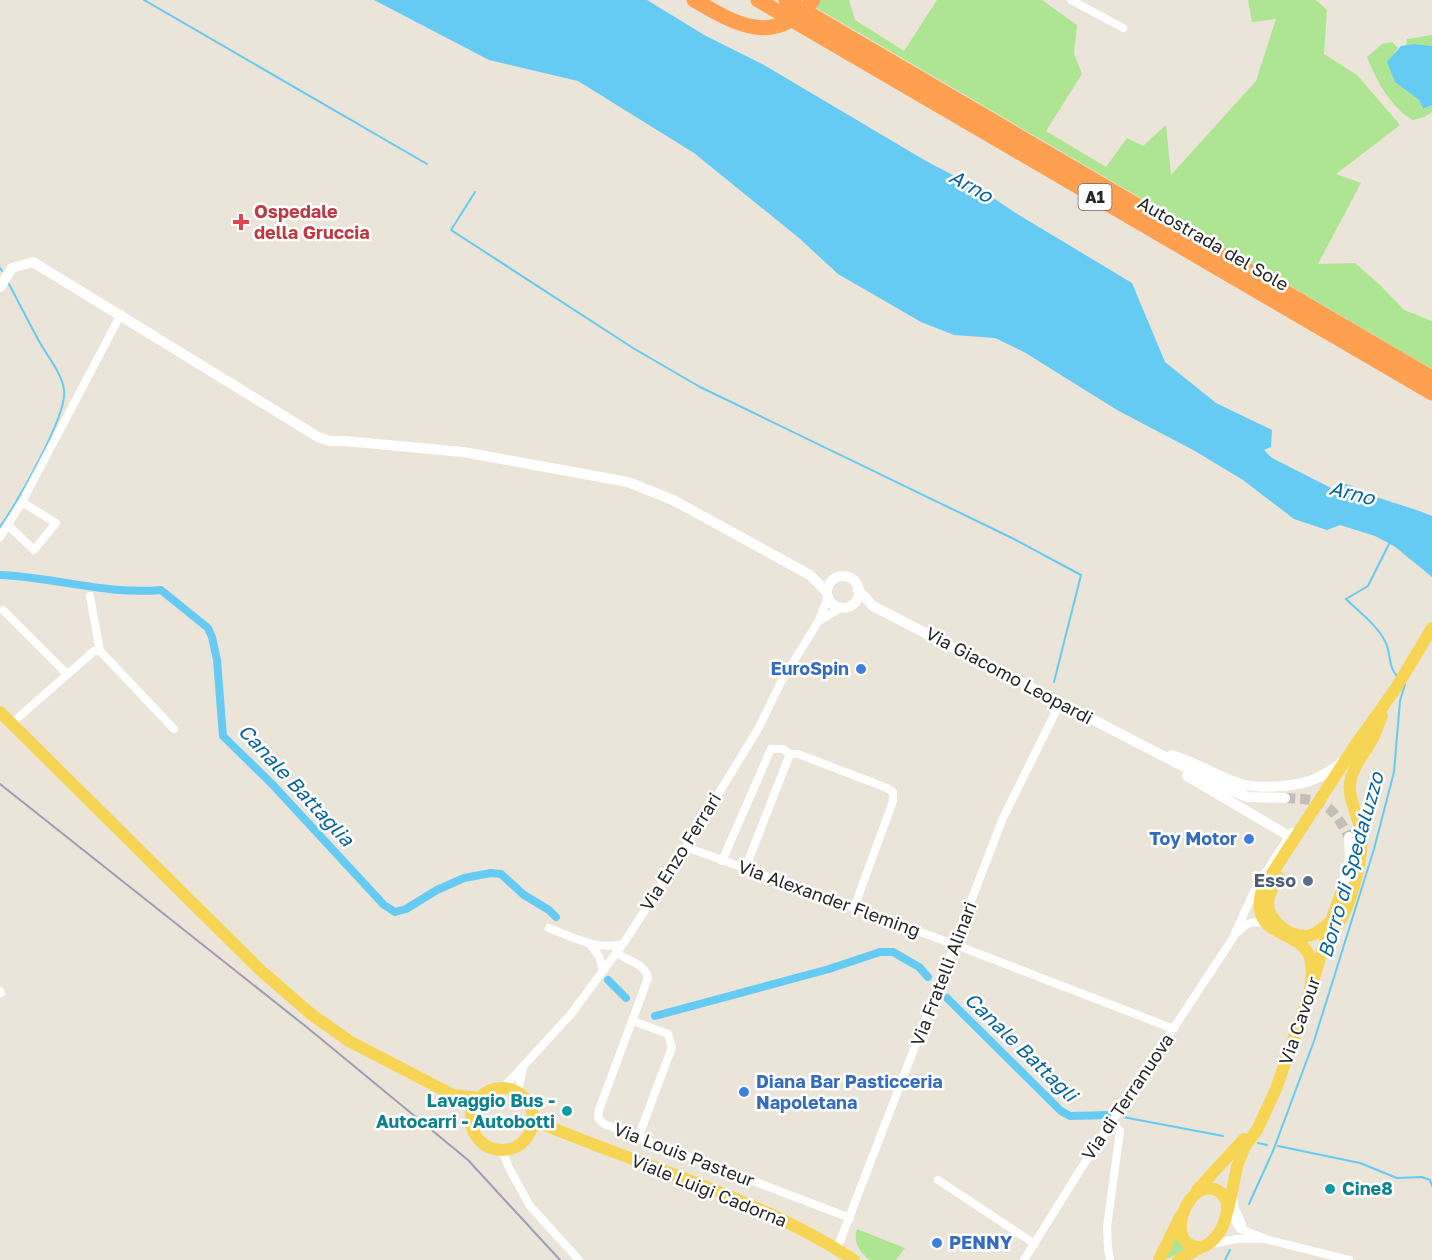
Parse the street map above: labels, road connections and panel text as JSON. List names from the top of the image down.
{
  "streets": {
    "highway": ["A1", "Autostrada del Sole"],
    "main road": ["Via Cavour", "Viale Luigi Cadorna"],
    "street": [
      "Via Giacomo Leopardi",
      "Via Enzo Ferrari",
      "Via Alexander Fleming",
      "Via Fratelli Alinari",
      "Via di Terranuova",
      "Via Louis Pasteur"
    ]
  },
  "crossings": [
    ["Via Giacomo Leopardi", "Via Enzo Ferrari"],
    ["Via Giacomo Leopardi", "Via Fratelli Alinari"],
    ["Via Giacomo Leopardi", "Via di Terranuova"],
    ["Via Enzo Ferrari", "Via Alexander Fleming"],
    ["Via Enzo Ferrari", "Via Louis Pasteur"],
    ["Via Enzo Ferrari", "Viale Luigi Cadorna"],
    ["Via Alexander Fleming", "Via Fratelli Alinari"],
    ["Via Alexander Fleming", "Via di Terranuova"],
    ["Via Fratelli Alinari", "Via Louis Pasteur"],
    ["Via Fratelli Alinari", "Viale Luigi Cadorna"]
  ],
  "water": [
    "Arno",
    "Canale Battaglia",
    "Borro di Spedaluzzo",
    "Canale Battagli"
  ],
  "places": {
    "health": ["Ospedale della Gruccia"],
    "other": [
      "EuroSpin",
      "Toy Motor",
      "Esso",
      "Diana Bar Pasticceria Napoletana",
      "Lavaggio Bus - Autocarri - Autobotti",
      "Cine8",
      "PENNY"
    ]
  }
}
